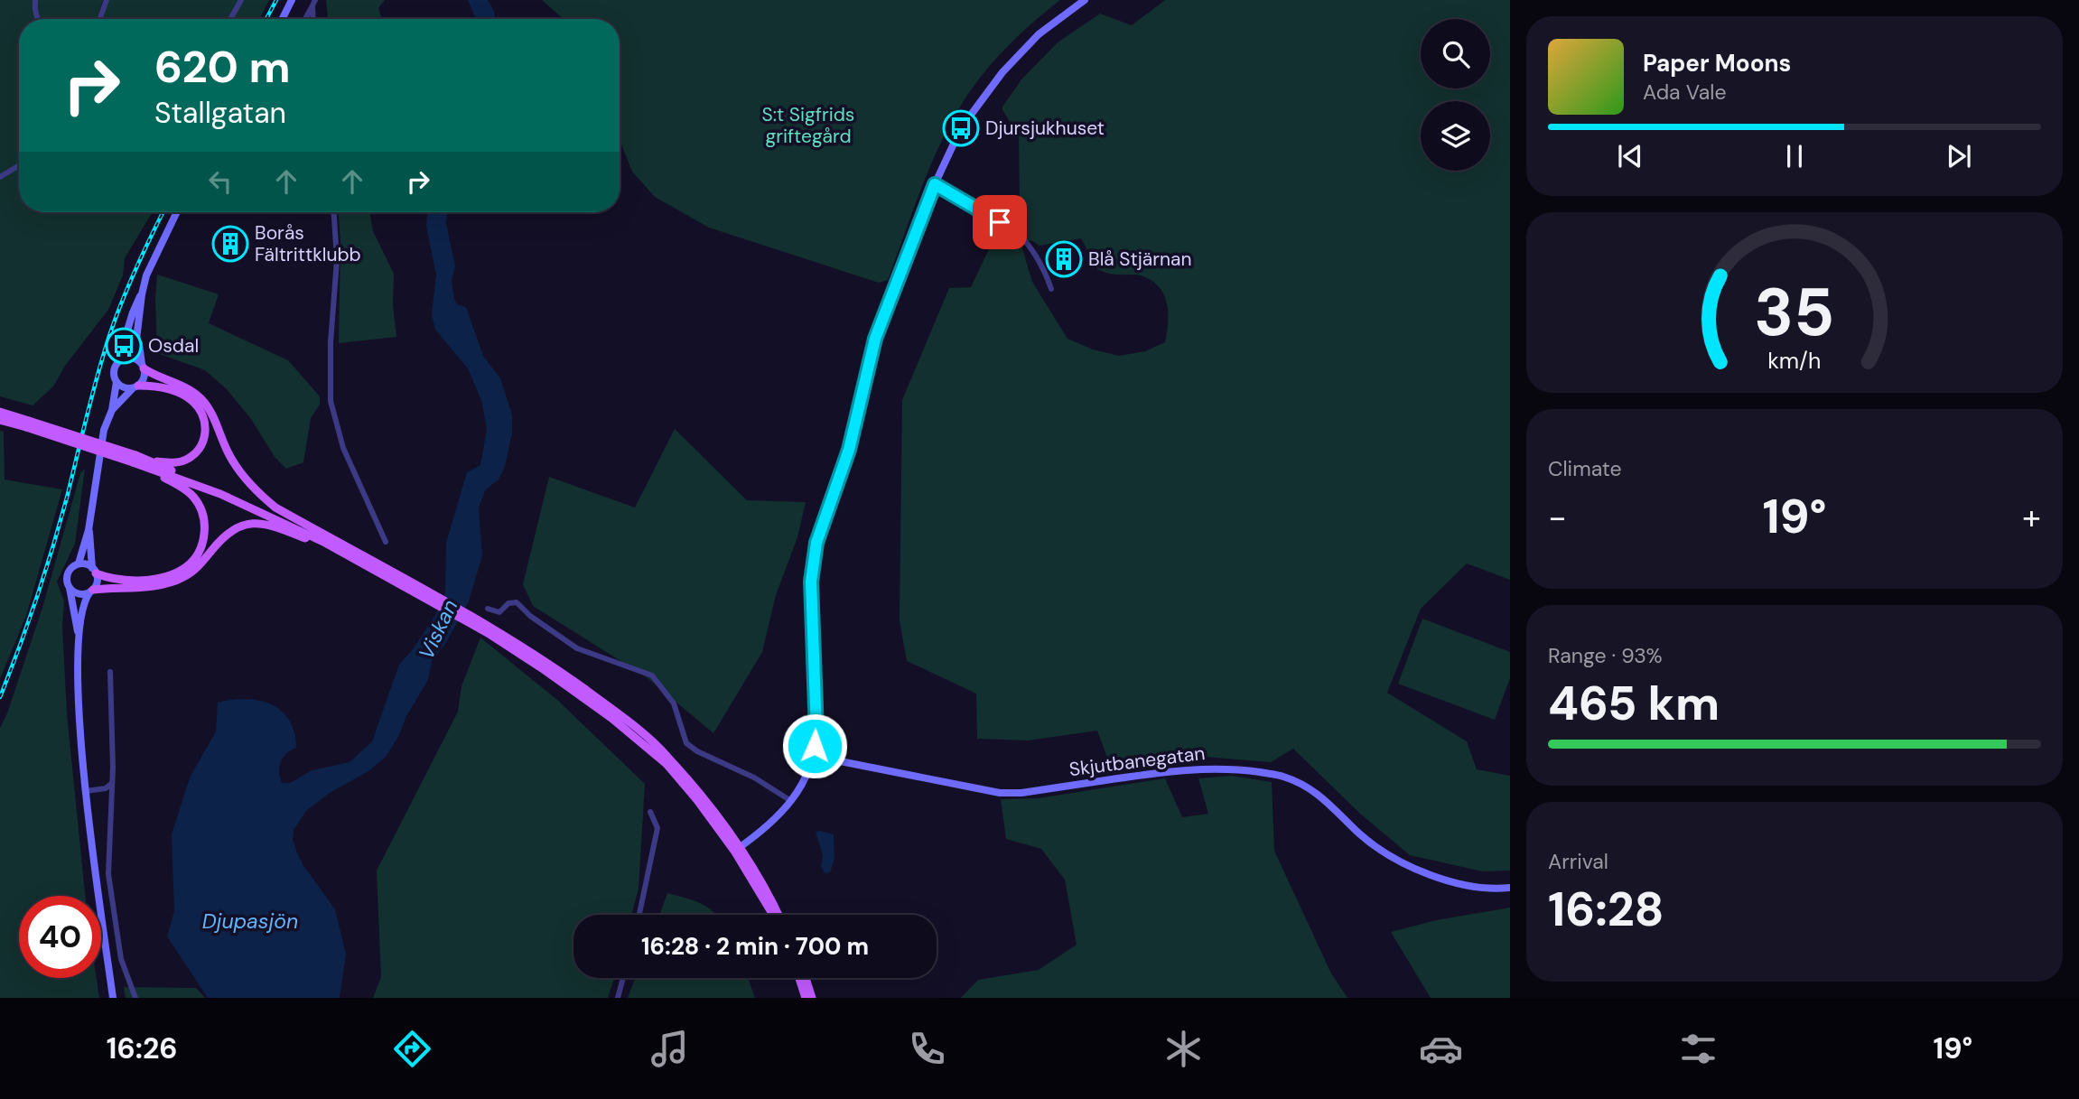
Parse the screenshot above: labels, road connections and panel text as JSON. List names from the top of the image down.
{
  "streets": {
    "street": ["Skjutbanegatan"]
  },
  "water": ["Viskan", "Djupasjön"],
  "parks": ["S:t Sigfrids griftegård"],
  "places": {
    "bus stop": ["Djursjukhuset", "Osdal"],
    "building": ["Borås Fältrittklubb", "Blå Stjärnan"]
  },
  "page": {
    "turn": ["620 m", "Stallgatan"],
    "song": ["Paper Moons", "Ada Vale"],
    "tile": [
      "Climate",
      ["Range · 93%", "465 km"],
      ["Arrival", "16:28"]
    ],
    "heat": ["−", "19°", "+"],
    "limit": "40",
    "trip": "16:28 · 2 min · 700 m",
    "tabs": ["16:26", "19°"],
    "gauge": ["35", "km/h"]
  }
}
